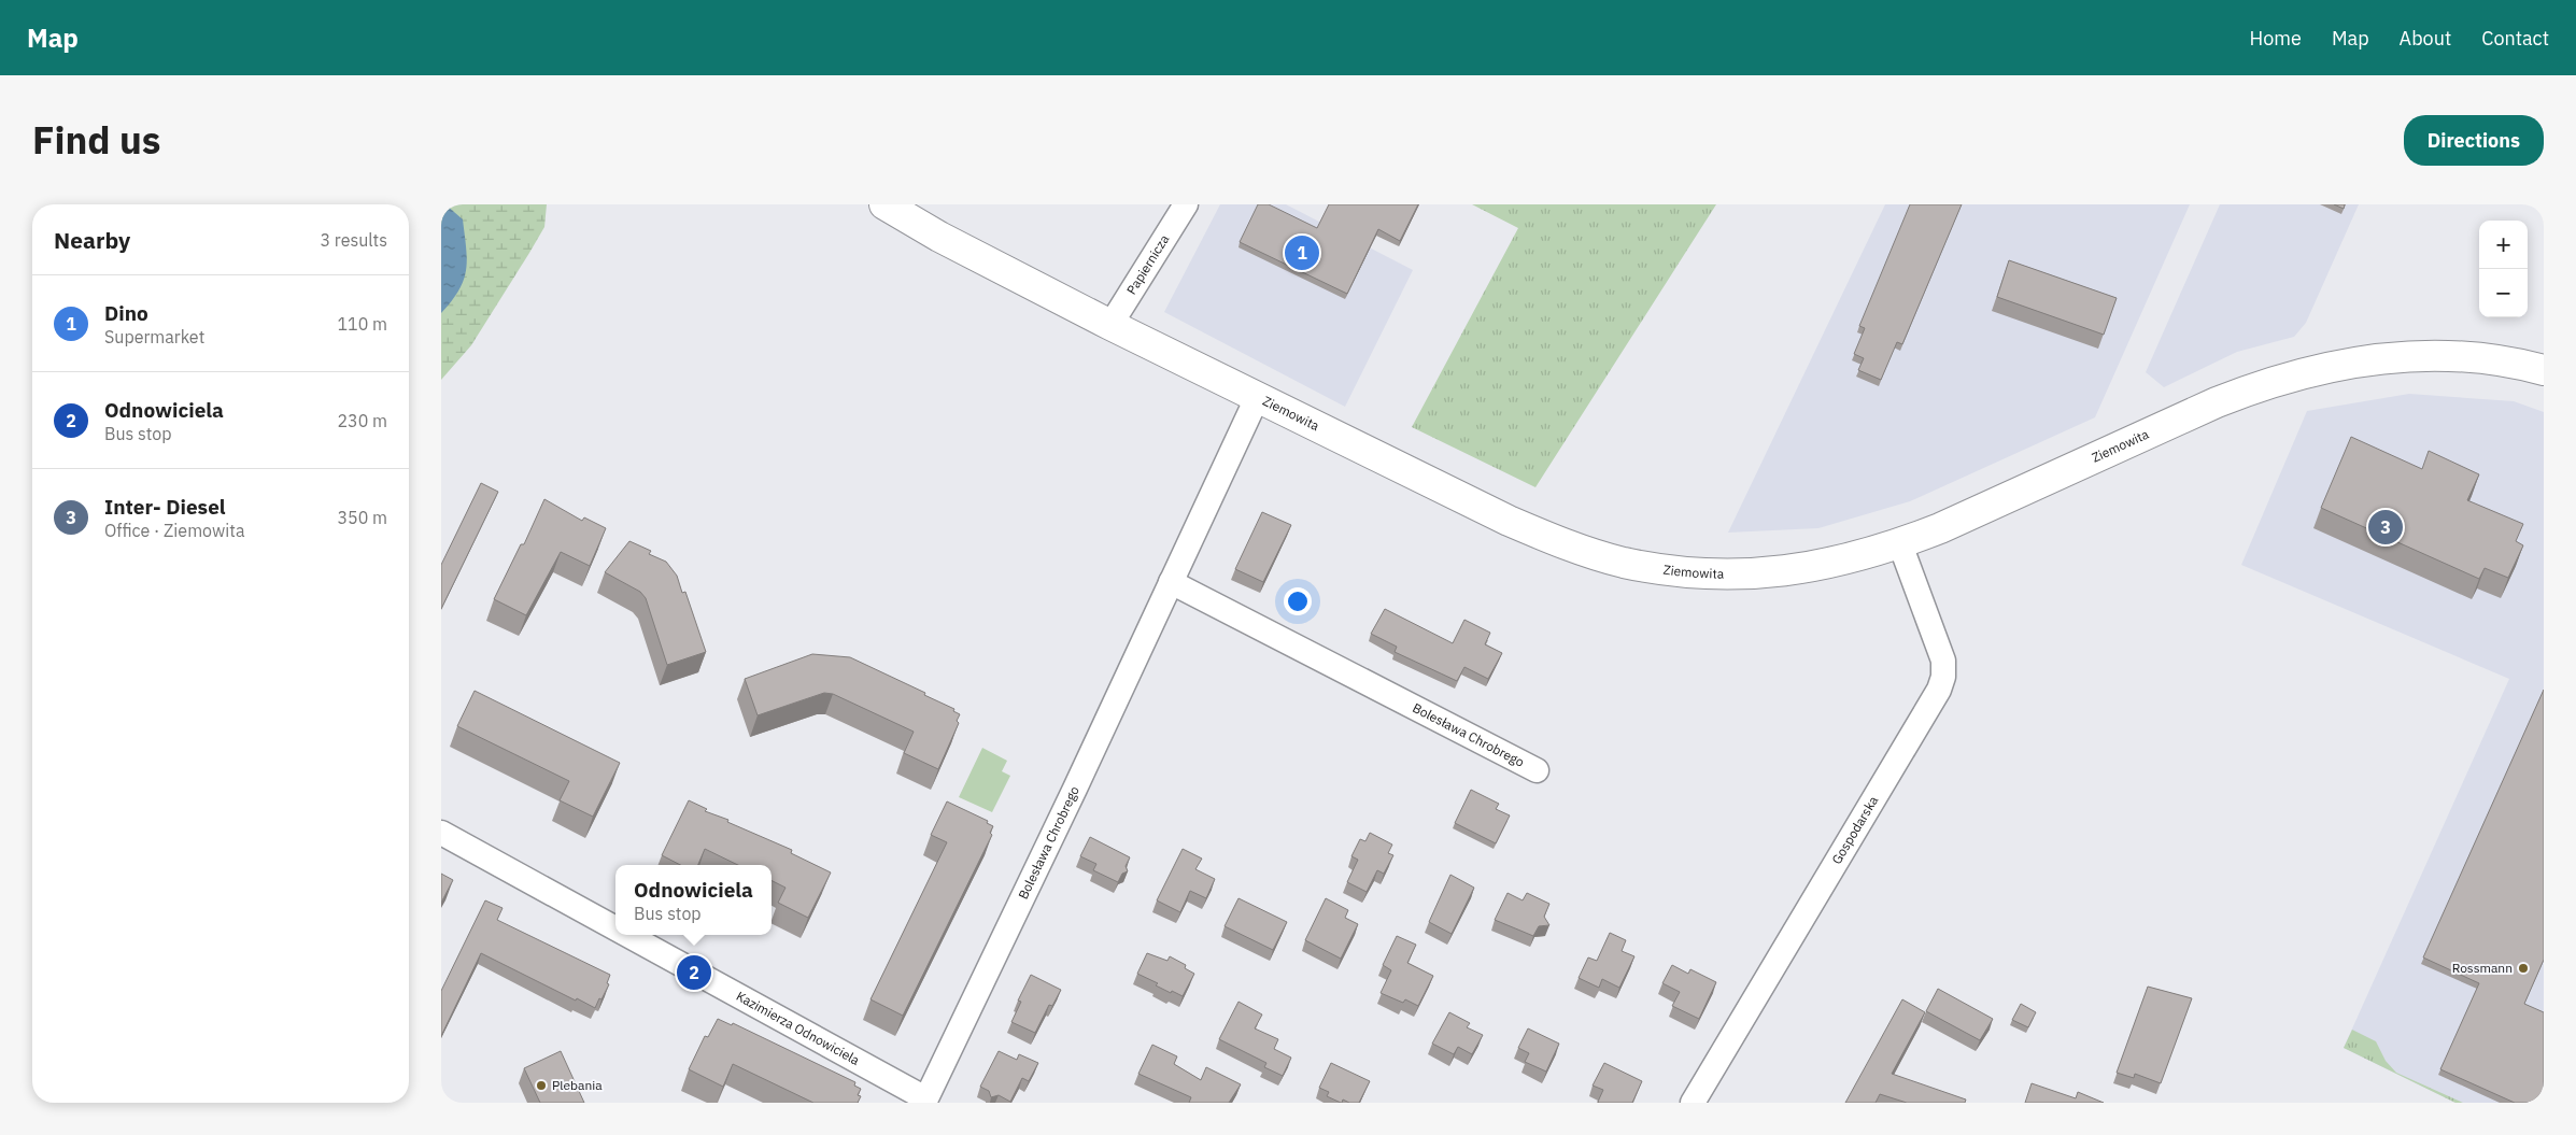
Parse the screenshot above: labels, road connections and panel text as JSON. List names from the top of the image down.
{
  "streets": {
    "street": [
      "Papiernicza",
      "Ziemowita",
      "Bolesława Chrobrego",
      "Gospodarska",
      "Kazimierza Odnowiciela"
    ]
  },
  "crossings": [
    ["Papiernicza", "Ziemowita"],
    ["Ziemowita", "Bolesława Chrobrego"],
    ["Ziemowita", "Gospodarska"],
    ["Bolesława Chrobrego", "Kazimierza Odnowiciela"]
  ],
  "places": ["Rossmann", "Plebania"],
  "page": {
    "header": "Map",
    "nav": [
      "Home",
      "Map",
      "About",
      "Contact"
    ],
    "title": "Find us",
    "buttons": "Directions",
    "heading": ["Nearby", "3 results"],
    "map_buttons": ["+", "−"],
    "pins": ["1", "3", "2"],
    "list": [
      {
        "mark": "1",
        "name": "Dino",
        "note": "Supermarket",
        "value": "110 m"
      },
      {
        "mark": "2",
        "name": "Odnowiciela",
        "note": "Bus stop",
        "value": "230 m"
      },
      {
        "mark": "3",
        "name": "Inter- Diesel",
        "note": "Office · Ziemowita",
        "value": "350 m"
      }
    ],
    "popup": ["Odnowiciela", "Bus stop"]
  }
}
